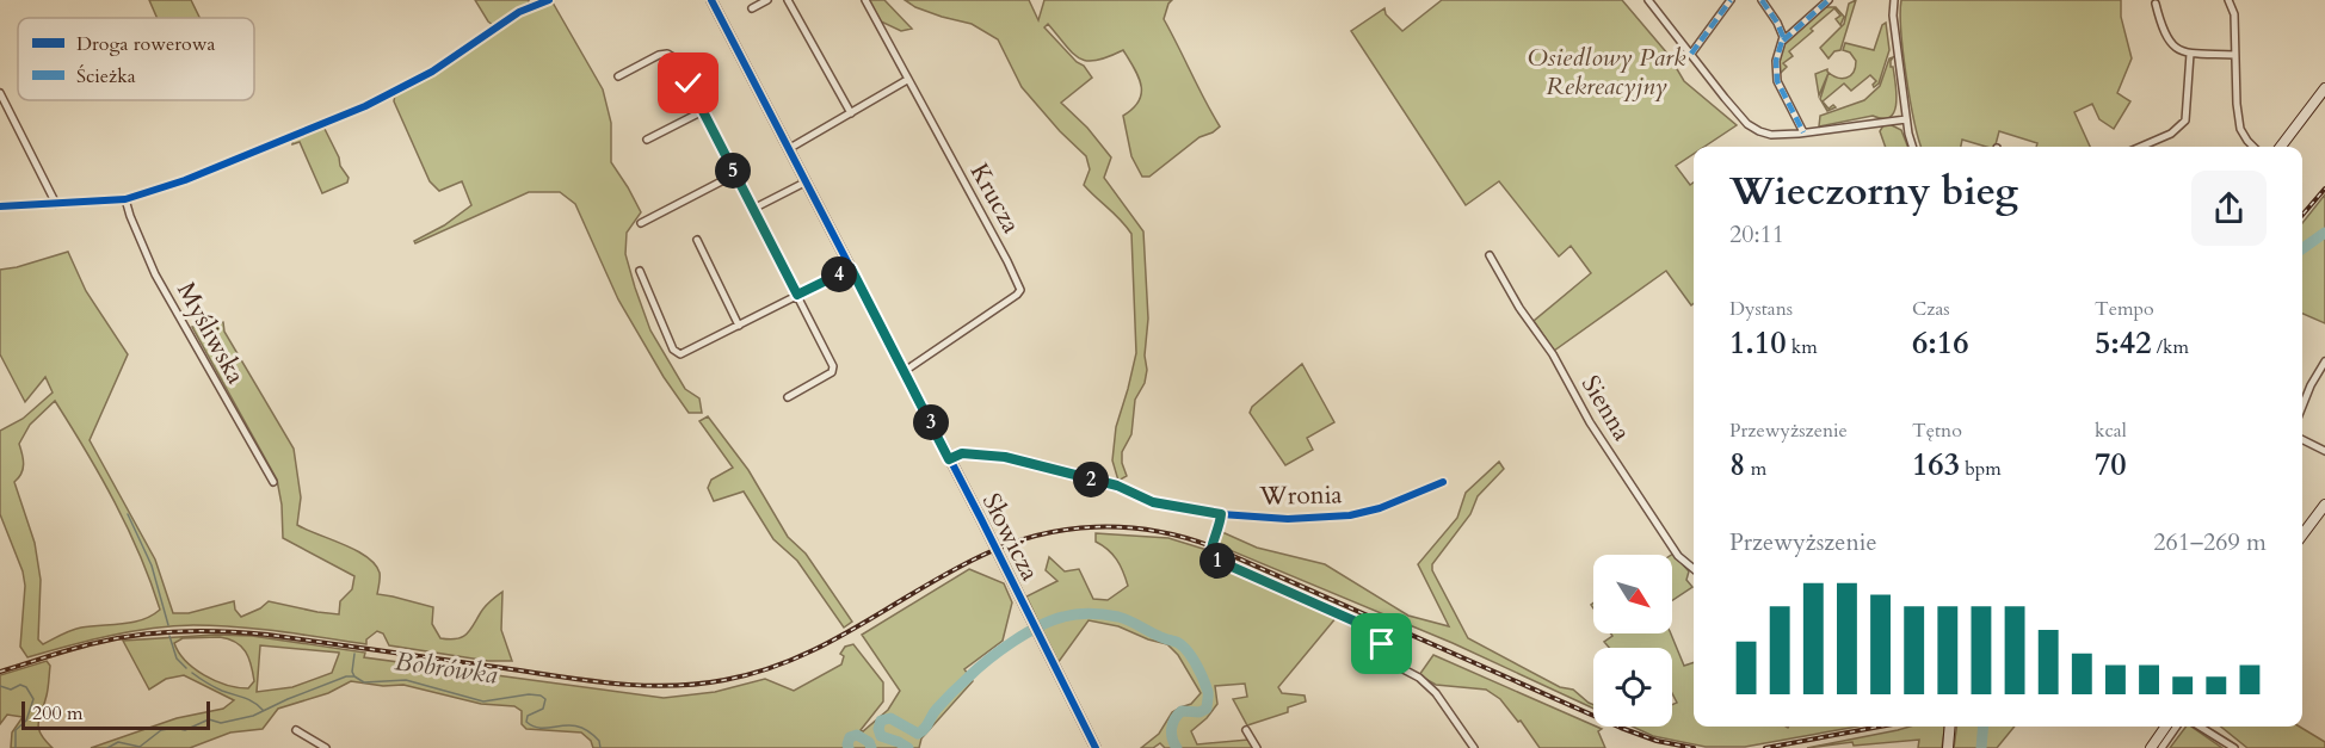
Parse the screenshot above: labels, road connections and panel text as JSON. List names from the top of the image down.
{
  "streets": {
    "street": [
      "Krucza",
      "Myśliwska",
      "Sienna",
      "Wronia",
      "Słowicza"
    ]
  },
  "crossings": [
    ["Krucza", "Słowicza"],
    ["Wronia", "Słowicza"]
  ],
  "water": ["Bobrówka"],
  "parks": ["Osiedlowy Park Rekreacyjny"],
  "legend": ["Droga rowerowa", "Ścieżka"],
  "scale_bar": "200 m",
  "north": "bottom right",
  "page": {
    "heading": ["Wieczorny bieg", "20:11"],
    "pins": [
      "5",
      "4",
      "3",
      "2",
      "1"
    ],
    "stats": [
      ["Dystans", "1.10 km"],
      ["Czas", "6:16"],
      ["Tempo", "5:42 /km"],
      ["Przewyższenie", "8 m"],
      ["Tętno", "163 bpm"],
      ["kcal", "70"]
    ],
    "chart": ["Przewyższenie", "261–269 m"],
    "scale": "200 m"
  }
}
